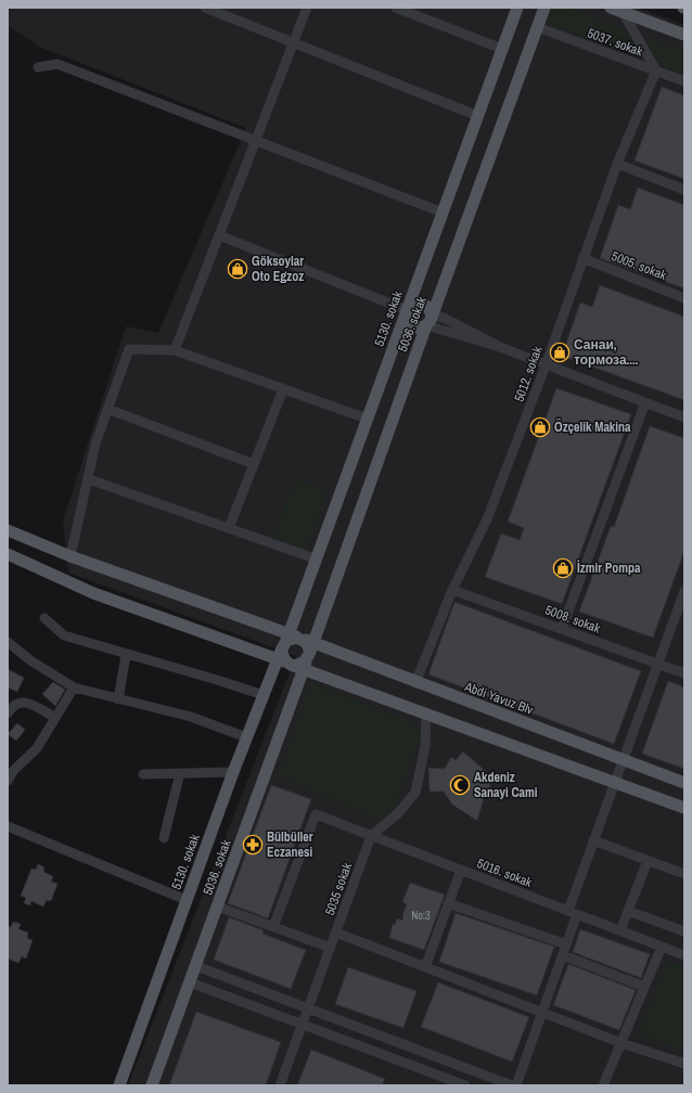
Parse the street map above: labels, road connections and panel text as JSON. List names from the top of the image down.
{
  "streets": {
    "main road": ["5130. sokak", "5036. sokak", "Abdi Yavuz Blv"],
    "street": [
      "5037. sokak",
      "5005. sokak",
      "5012. sokak",
      "5008. sokak",
      "5016. sokak",
      "5035 sokak"
    ]
  },
  "crossings": [
    ["5037. sokak", "5036. sokak"],
    ["5037. sokak", "5012. sokak"],
    ["5005. sokak", "5012. sokak"],
    ["5130. sokak", "5036. sokak"],
    ["5130. sokak", "Abdi Yavuz Blv"],
    ["5036. sokak", "Abdi Yavuz Blv"],
    ["5012. sokak", "5008. sokak"],
    ["5012. sokak", "Abdi Yavuz Blv"],
    ["5016. sokak", "5035 sokak"]
  ],
  "places": {
    "shop": [
      "Göksoylar Oto Egzoz",
      "Санаи, тормоза....",
      "Özçelik Makina",
      "İzmir Pompa"
    ],
    "mosque": ["Akdeniz Sanayi Cami"],
    "pharmacy": ["Bülbüller Eczanesi"]
  },
  "house_numbers": ["No:3"]
}
